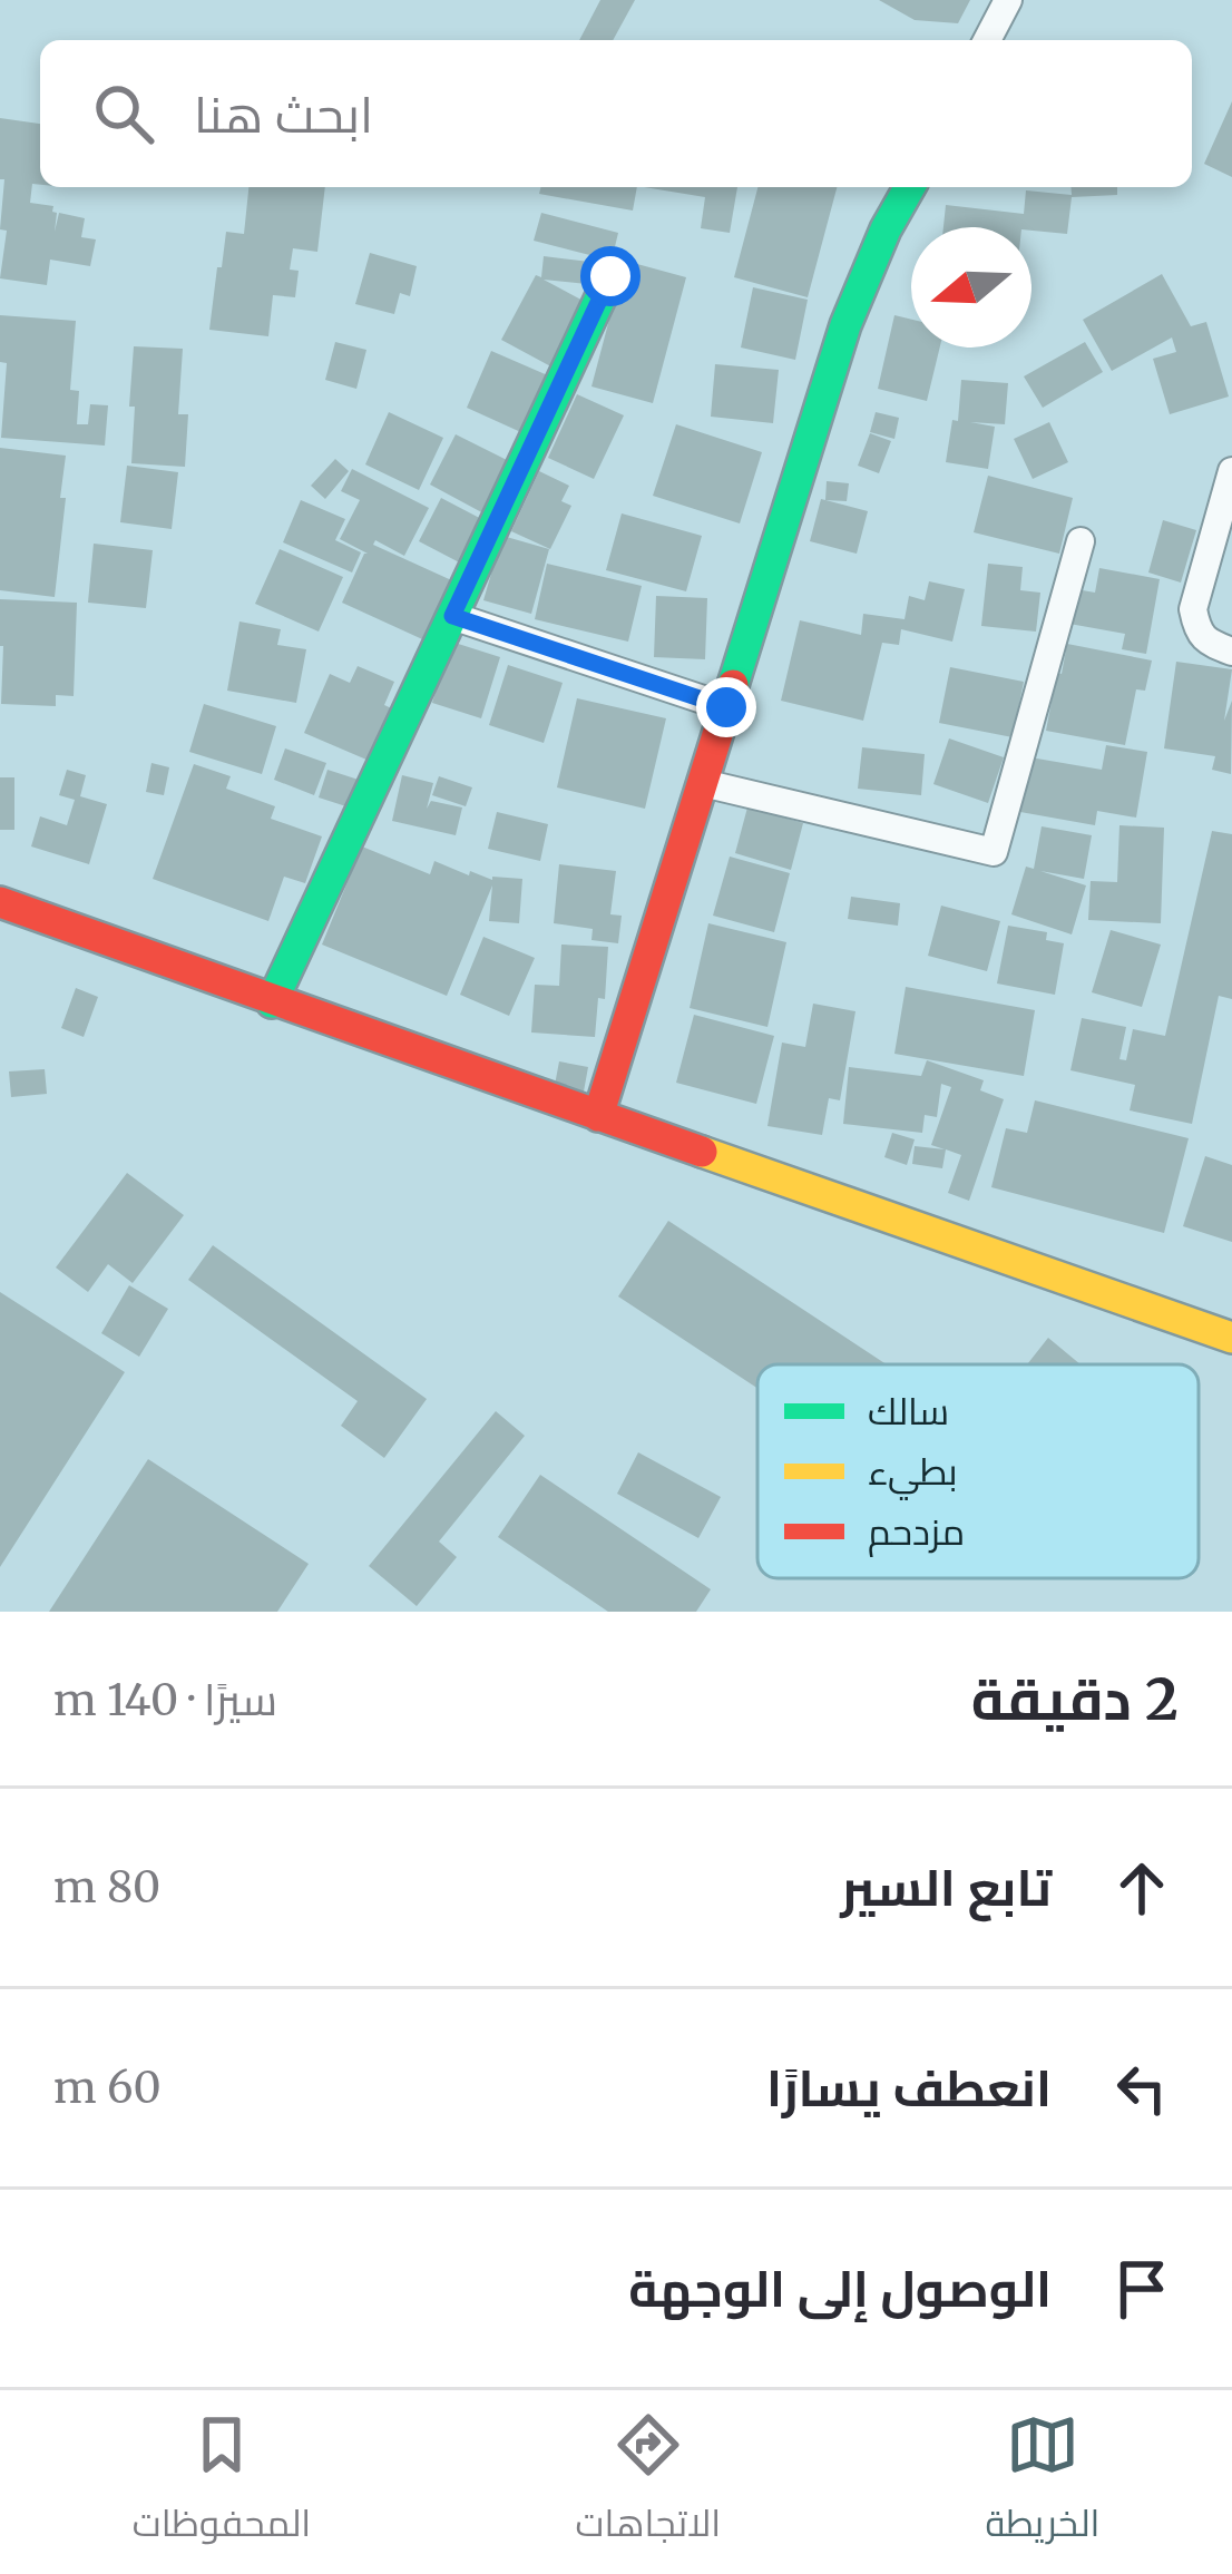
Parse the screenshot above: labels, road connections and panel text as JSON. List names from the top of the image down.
{
  "legend": ["سالك", "بطيء", "مزدحم"],
  "north": "left",
  "page": {
    "search": "ابحث هنا",
    "heading": ["2 دقيقة", "سيرًا · 140 m"],
    "list": [
      ["تابع السير", "80 m"],
      ["انعطف يسارًا", "60 m"],
      "الوصول إلى الوجهة"
    ],
    "nav": ["الخريطة", "الاتجاهات", "المحفوظات"]
  }
}
